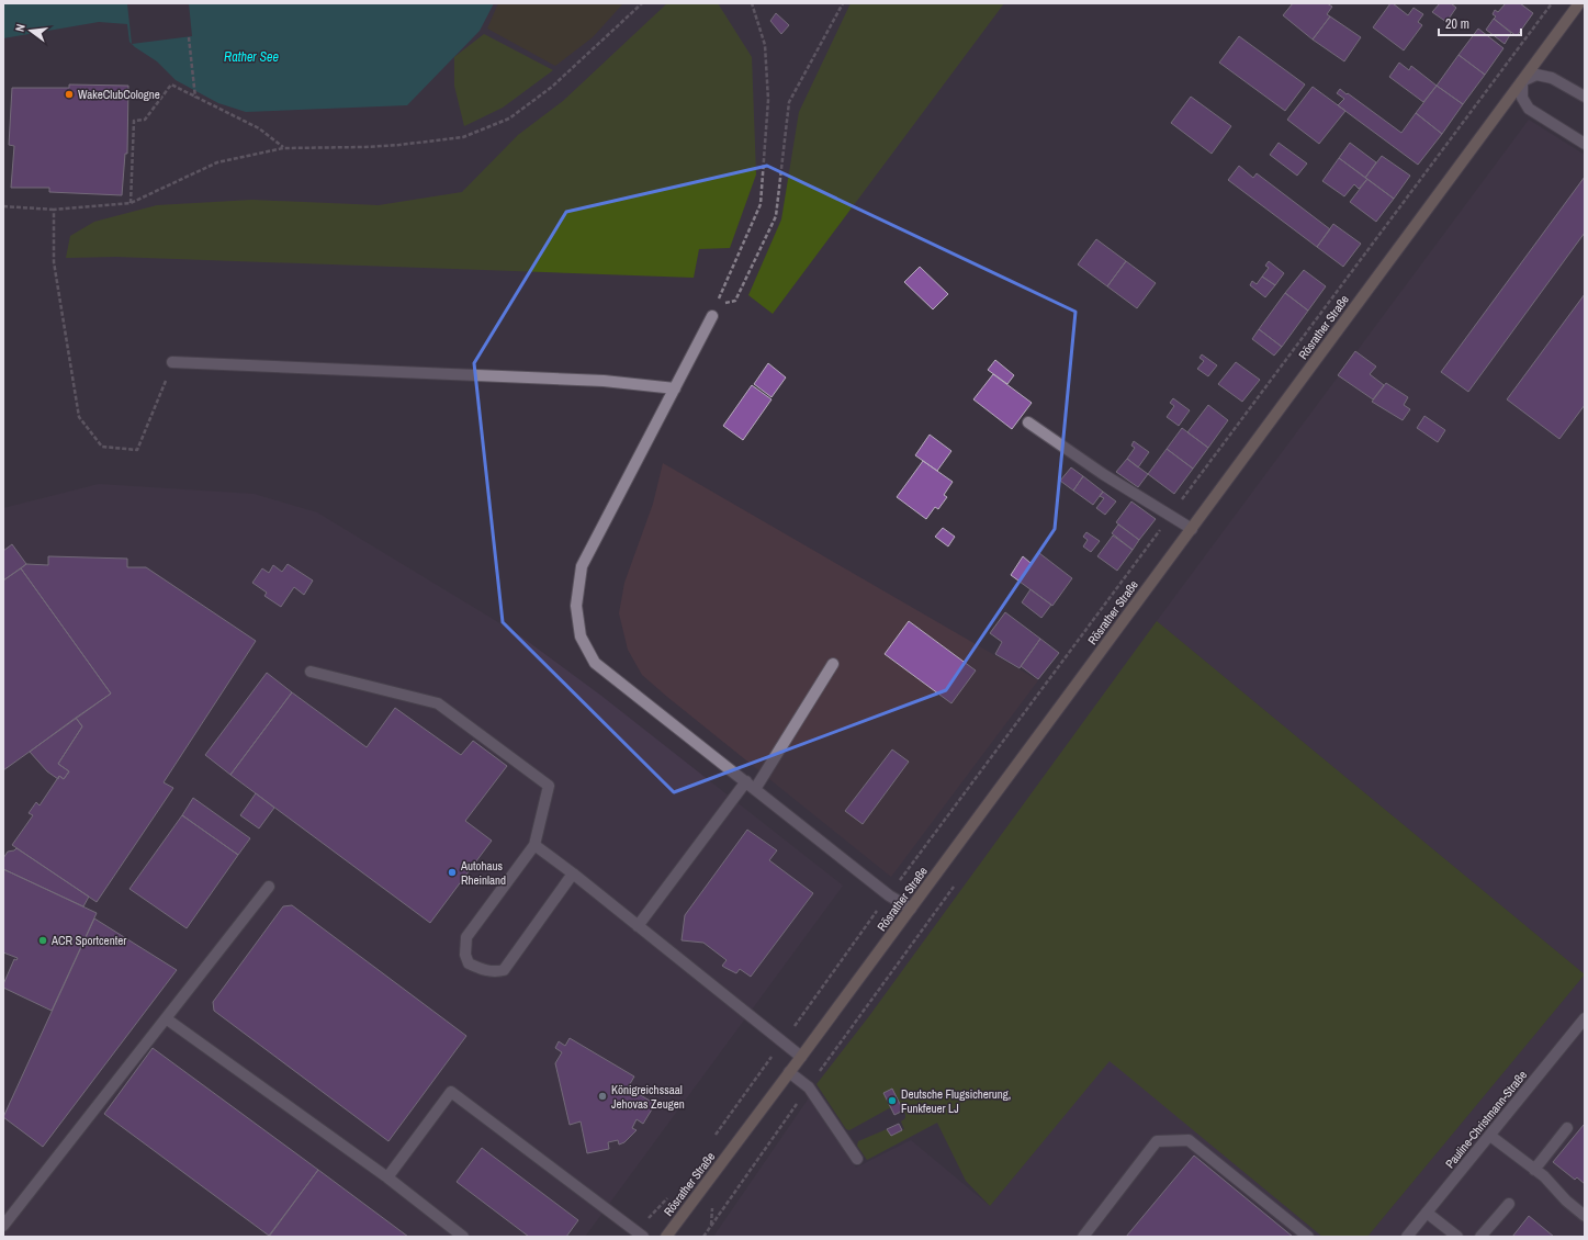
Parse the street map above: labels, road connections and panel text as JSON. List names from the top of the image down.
{
  "streets": {
    "main road": ["Rösrather Straße"],
    "street": ["Pauline-Christmann-Straße"]
  },
  "water": ["Rather See"],
  "places": [
    "WakeClubCologne",
    "Autohaus Rheinland",
    "ACR Sportcenter",
    "Königreichssaal Jehovas Zeugen",
    "Deutsche Flugsicherung, Funkfeuer LJ"
  ],
  "scale_bar": "20 m",
  "north": "left"
}
